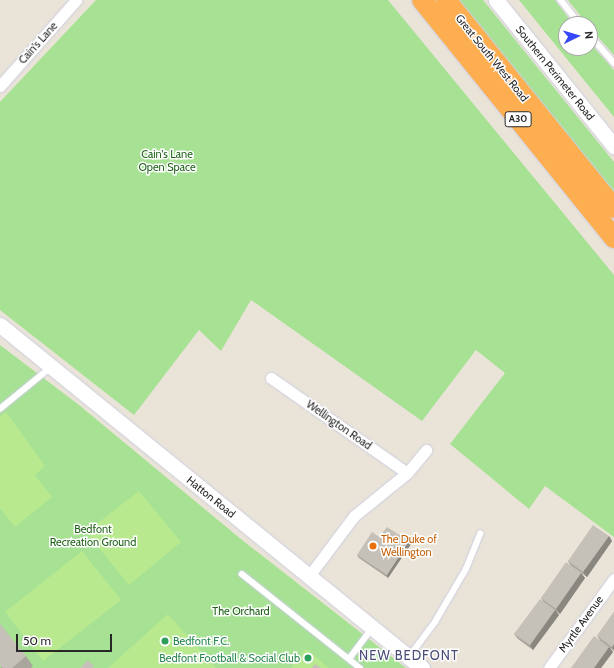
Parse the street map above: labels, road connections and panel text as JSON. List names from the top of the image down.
{
  "streets": {
    "highway": ["Great South West Road", "A30"],
    "street": [
      "Cain's Lane",
      "Southern Perimeter Road",
      "Wellington Road",
      "Hatton Road",
      "Myrtle Avenue"
    ]
  },
  "districts": ["NEW BEDFONT"],
  "parks": ["Cain's Lane Open Space", "Bedfont Recreation Ground", "The Orchard"],
  "places": ["The Duke of Wellington", "Bedfont F.C.", "Bedfont Football & Social Club"],
  "scale_bar": "50 m",
  "north": "right"
}
